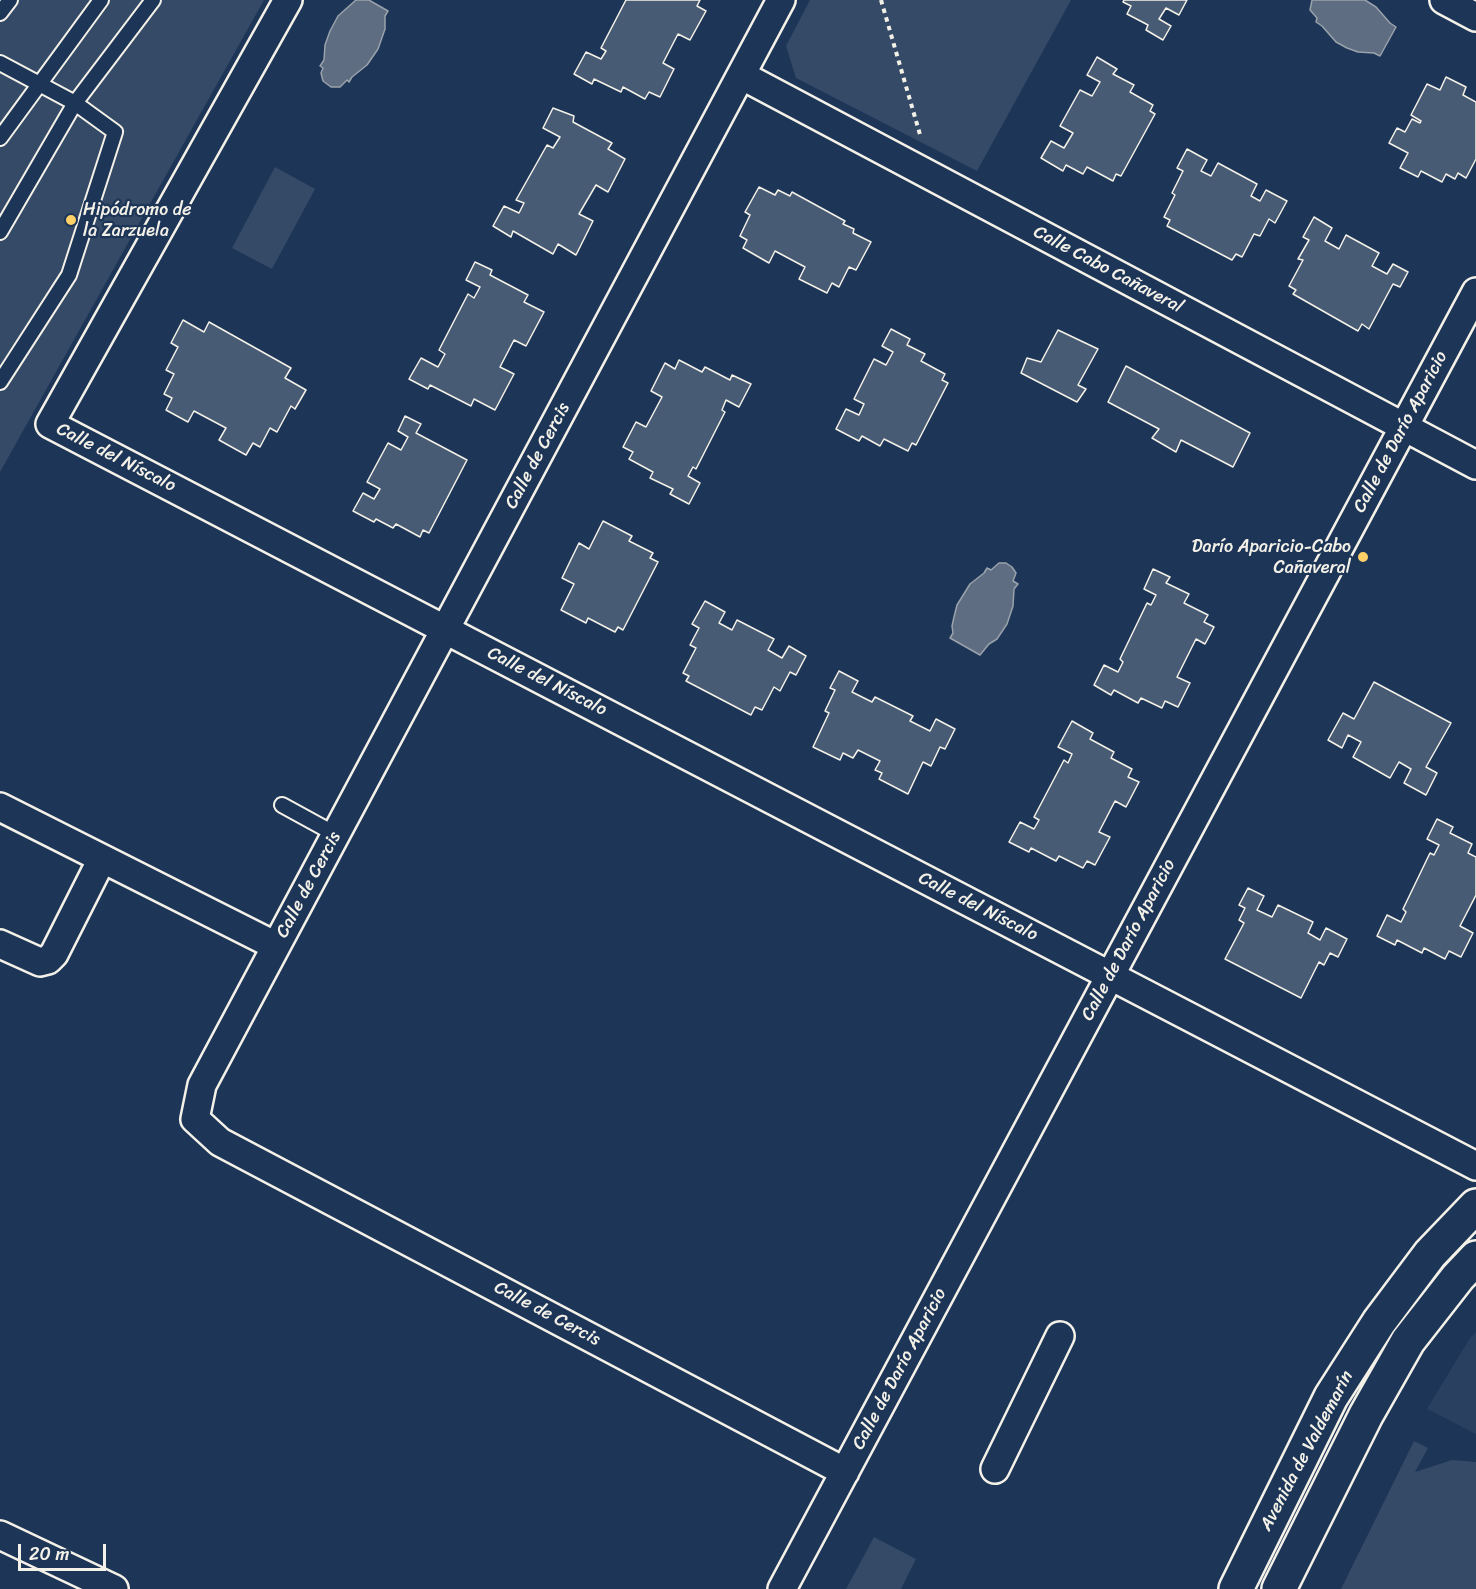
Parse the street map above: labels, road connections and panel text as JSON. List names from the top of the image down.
{
  "streets": {
    "street": [
      "Calle Cabo Cañaveral",
      "Calle de Darío Aparicio",
      "Calle de Cercis",
      "Calle del Níscalo",
      "Avenida de Valdemarín"
    ]
  },
  "crossings": [
    ["Calle Cabo Cañaveral", "Calle de Darío Aparicio"],
    ["Calle Cabo Cañaveral", "Calle de Cercis"],
    ["Calle de Darío Aparicio", "Calle de Cercis"],
    ["Calle de Darío Aparicio", "Calle del Níscalo"],
    ["Calle de Cercis", "Calle del Níscalo"]
  ],
  "places": ["Hipódromo de la Zarzuela", "Darío Aparicio-Cabo Cañaveral"],
  "scale_bar": "20 m"
}
